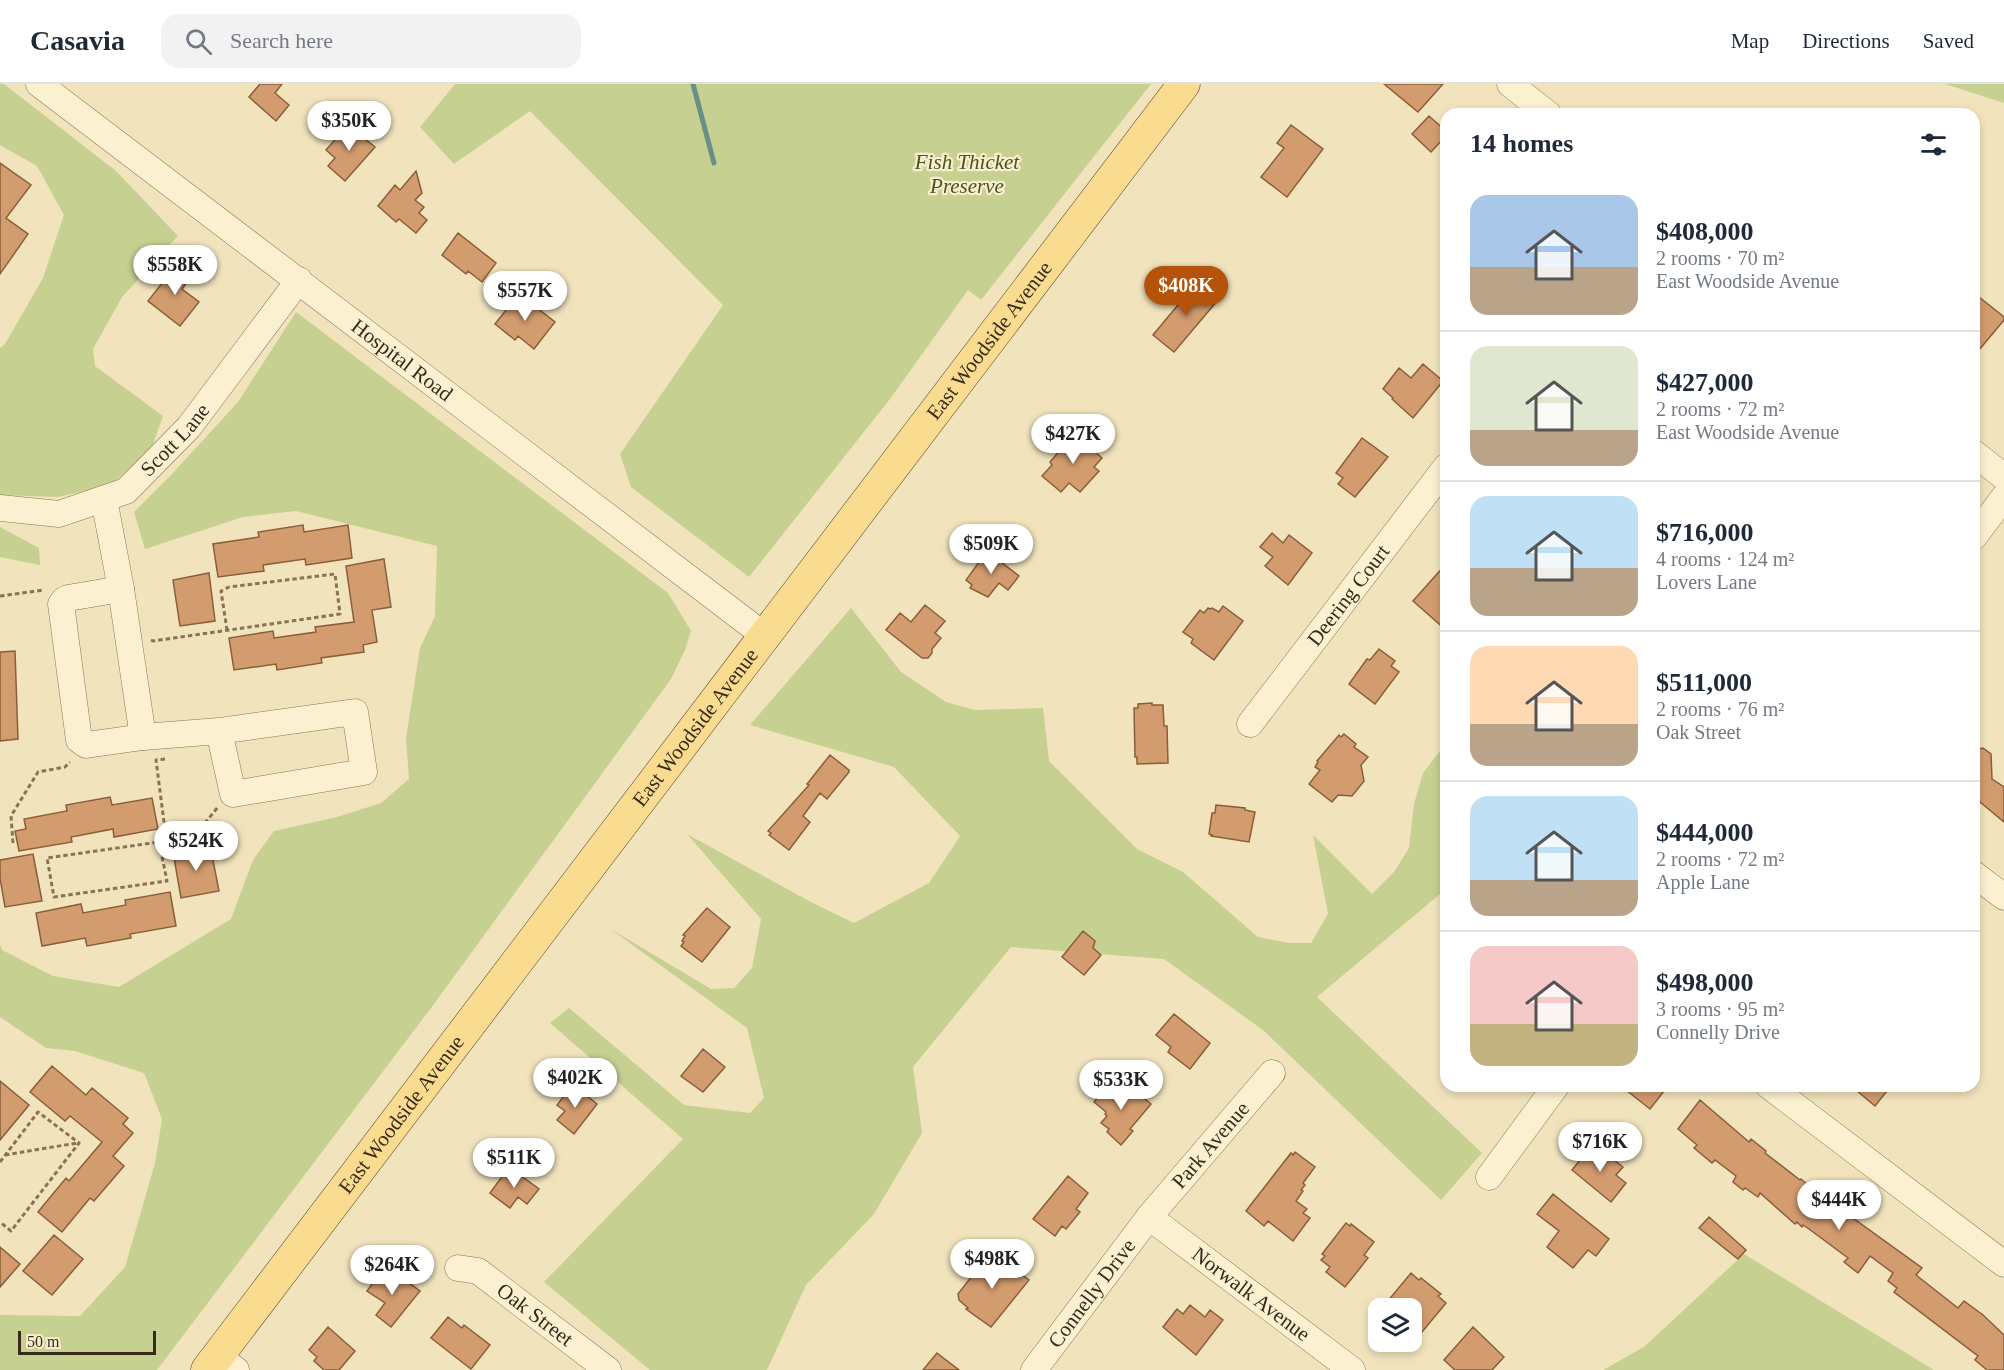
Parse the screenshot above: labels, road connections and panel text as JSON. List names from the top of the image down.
{
  "streets": {
    "main road": ["East Woodside Avenue"],
    "street": [
      "Hospital Road",
      "Scott Lane",
      "Deering Court",
      "Park Avenue",
      "Connelly Drive",
      "Norwalk Avenue",
      "Oak Street"
    ]
  },
  "crossings": [
    ["East Woodside Avenue", "Hospital Road"],
    ["Hospital Road", "Scott Lane"],
    ["Park Avenue", "Connelly Drive"],
    ["Park Avenue", "Norwalk Avenue"],
    ["Connelly Drive", "Norwalk Avenue"]
  ],
  "parks": ["Fish Thicket Preserve"],
  "scale_bar": "50 m",
  "page": {
    "header": "Casavia",
    "search": "Search here",
    "nav": ["Map", "Directions", "Saved"],
    "price": [
      "$350K",
      "$558K",
      "$408K",
      "$557K",
      "$427K",
      "$509K",
      "$524K",
      "$402K",
      "$533K",
      "$716K",
      "$511K",
      "$444K",
      "$498K",
      "$264K"
    ],
    "heading": "14 homes",
    "list": [
      {
        "name": "$408,000",
        "note": "2 rooms · 70 m² · East Woodside Avenue"
      },
      {
        "name": "$427,000",
        "note": "2 rooms · 72 m² · East Woodside Avenue"
      },
      {
        "name": "$716,000",
        "note": "4 rooms · 124 m² · Lovers Lane"
      },
      {
        "name": "$511,000",
        "note": "2 rooms · 76 m² · Oak Street"
      },
      {
        "name": "$444,000",
        "note": "2 rooms · 72 m² · Apple Lane"
      },
      {
        "name": "$498,000",
        "note": "3 rooms · 95 m² · Connelly Drive"
      }
    ],
    "scale": "50 m"
  }
}
